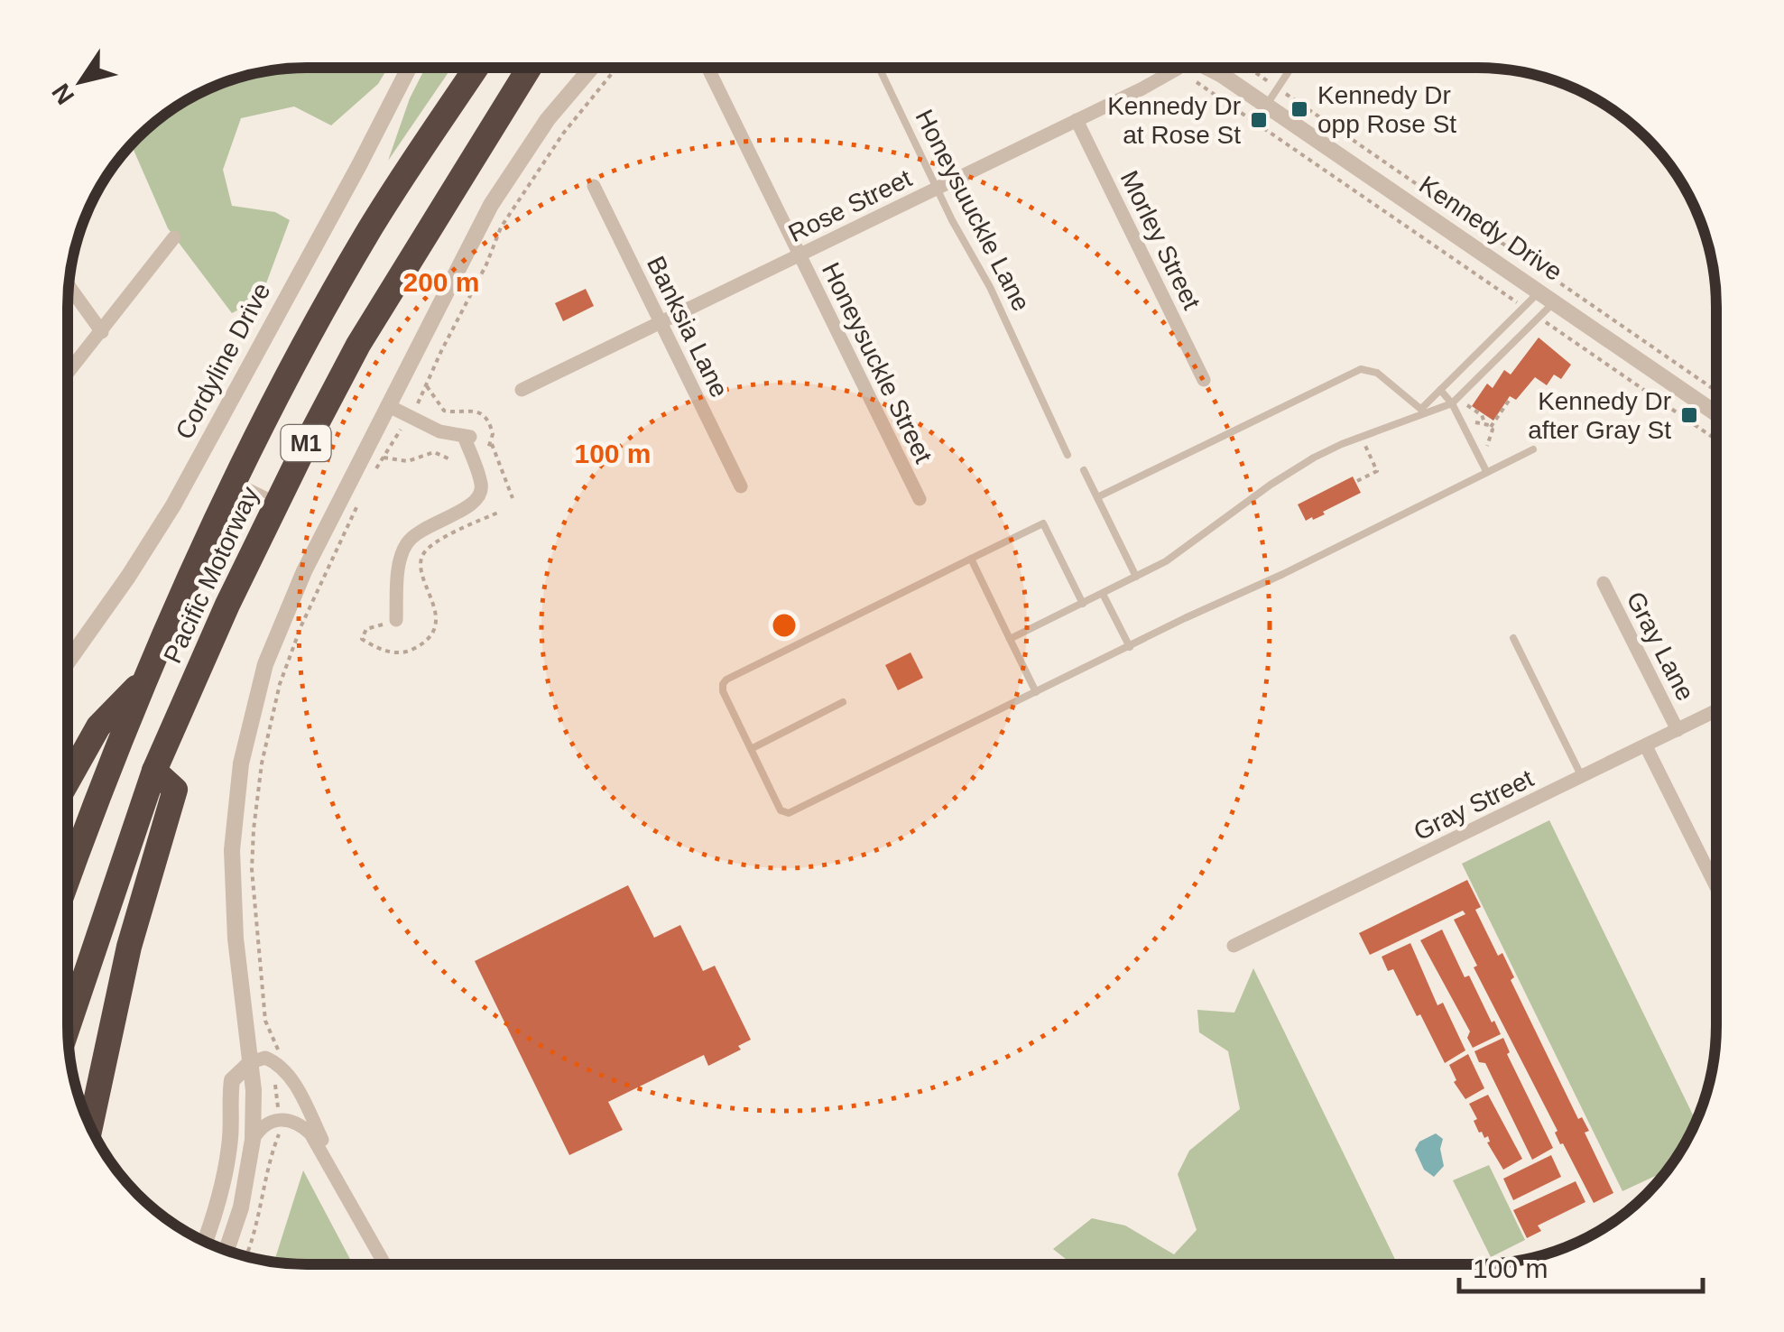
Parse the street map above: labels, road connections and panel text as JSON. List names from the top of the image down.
{
  "streets": {
    "highway": ["M1", "Pacific Motorway"],
    "street": [
      "Rose Street",
      "Kennedy Drive",
      "Morley Street",
      "Banksia Lane",
      "Cordyline Drive",
      "Honeysuckle Street",
      "Gray Lane",
      "Gray Street"
    ],
    "lane": ["Honeysuuckle Lane"]
  },
  "crossings": [
    ["Rose Street", "Honeysuuckle Lane"],
    ["Rose Street", "Morley Street"],
    ["Rose Street", "Banksia Lane"],
    ["Rose Street", "Honeysuckle Street"],
    ["Gray Lane", "Gray Street"]
  ],
  "places": {
    "transit": ["Kennedy Dr opp Rose St", "Kennedy Dr at Rose St", "Kennedy Dr after Gray St"]
  },
  "scale_bar": "100 m",
  "north": "bottom left",
  "rings": ["200 m", "100 m"]
}
